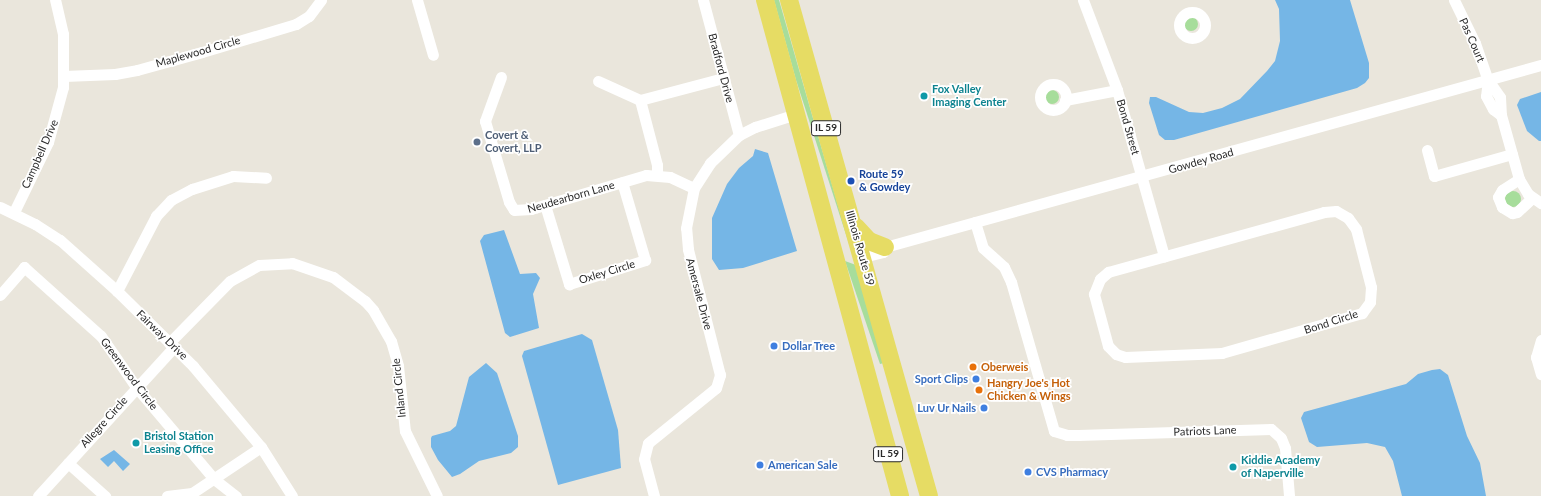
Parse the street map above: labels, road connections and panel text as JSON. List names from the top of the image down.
{
  "streets": {
    "main road": ["IL 59", "Illinois Route 59"],
    "street": [
      "Pas Court",
      "Maplewood Circle",
      "Bradford Drive",
      "Bond Street",
      "Campbell Drive",
      "Gowdey Road",
      "Neudearborn Lane",
      "Oxley Circle",
      "Amersale Drive",
      "Bond Circle",
      "Fairway Drive",
      "Greenwood Circle",
      "Inland Circle",
      "Allegre Circle",
      "Patriots Lane"
    ]
  },
  "crossings": [
    ["Pas Court", "Gowdey Road"],
    ["Maplewood Circle", "Campbell Drive"],
    ["Bradford Drive", "Amersale Drive"],
    ["Bond Street", "Gowdey Road"],
    ["Bond Street", "Bond Circle"],
    ["IL 59", "Amersale Drive"],
    ["Campbell Drive", "Fairway Drive"],
    ["Gowdey Road", "Illinois Route 59"],
    ["Gowdey Road", "Patriots Lane"],
    ["Neudearborn Lane", "Oxley Circle"],
    ["Fairway Drive", "Inland Circle"],
    ["Fairway Drive", "Allegre Circle"],
    ["Greenwood Circle", "Allegre Circle"],
    ["Inland Circle", "Allegre Circle"]
  ],
  "places": [
    "Fox Valley Imaging Center",
    "Covert & Covert, LLP",
    "Route 59 & Gowdey",
    "Dollar Tree",
    "Oberweis",
    "Sport Clips",
    "Hangry Joe's Hot Chicken & Wings",
    "Luv Ur Nails",
    "Bristol Station Leasing Office",
    "American Sale",
    "Kiddie Academy of Naperville",
    "CVS Pharmacy"
  ]
}
